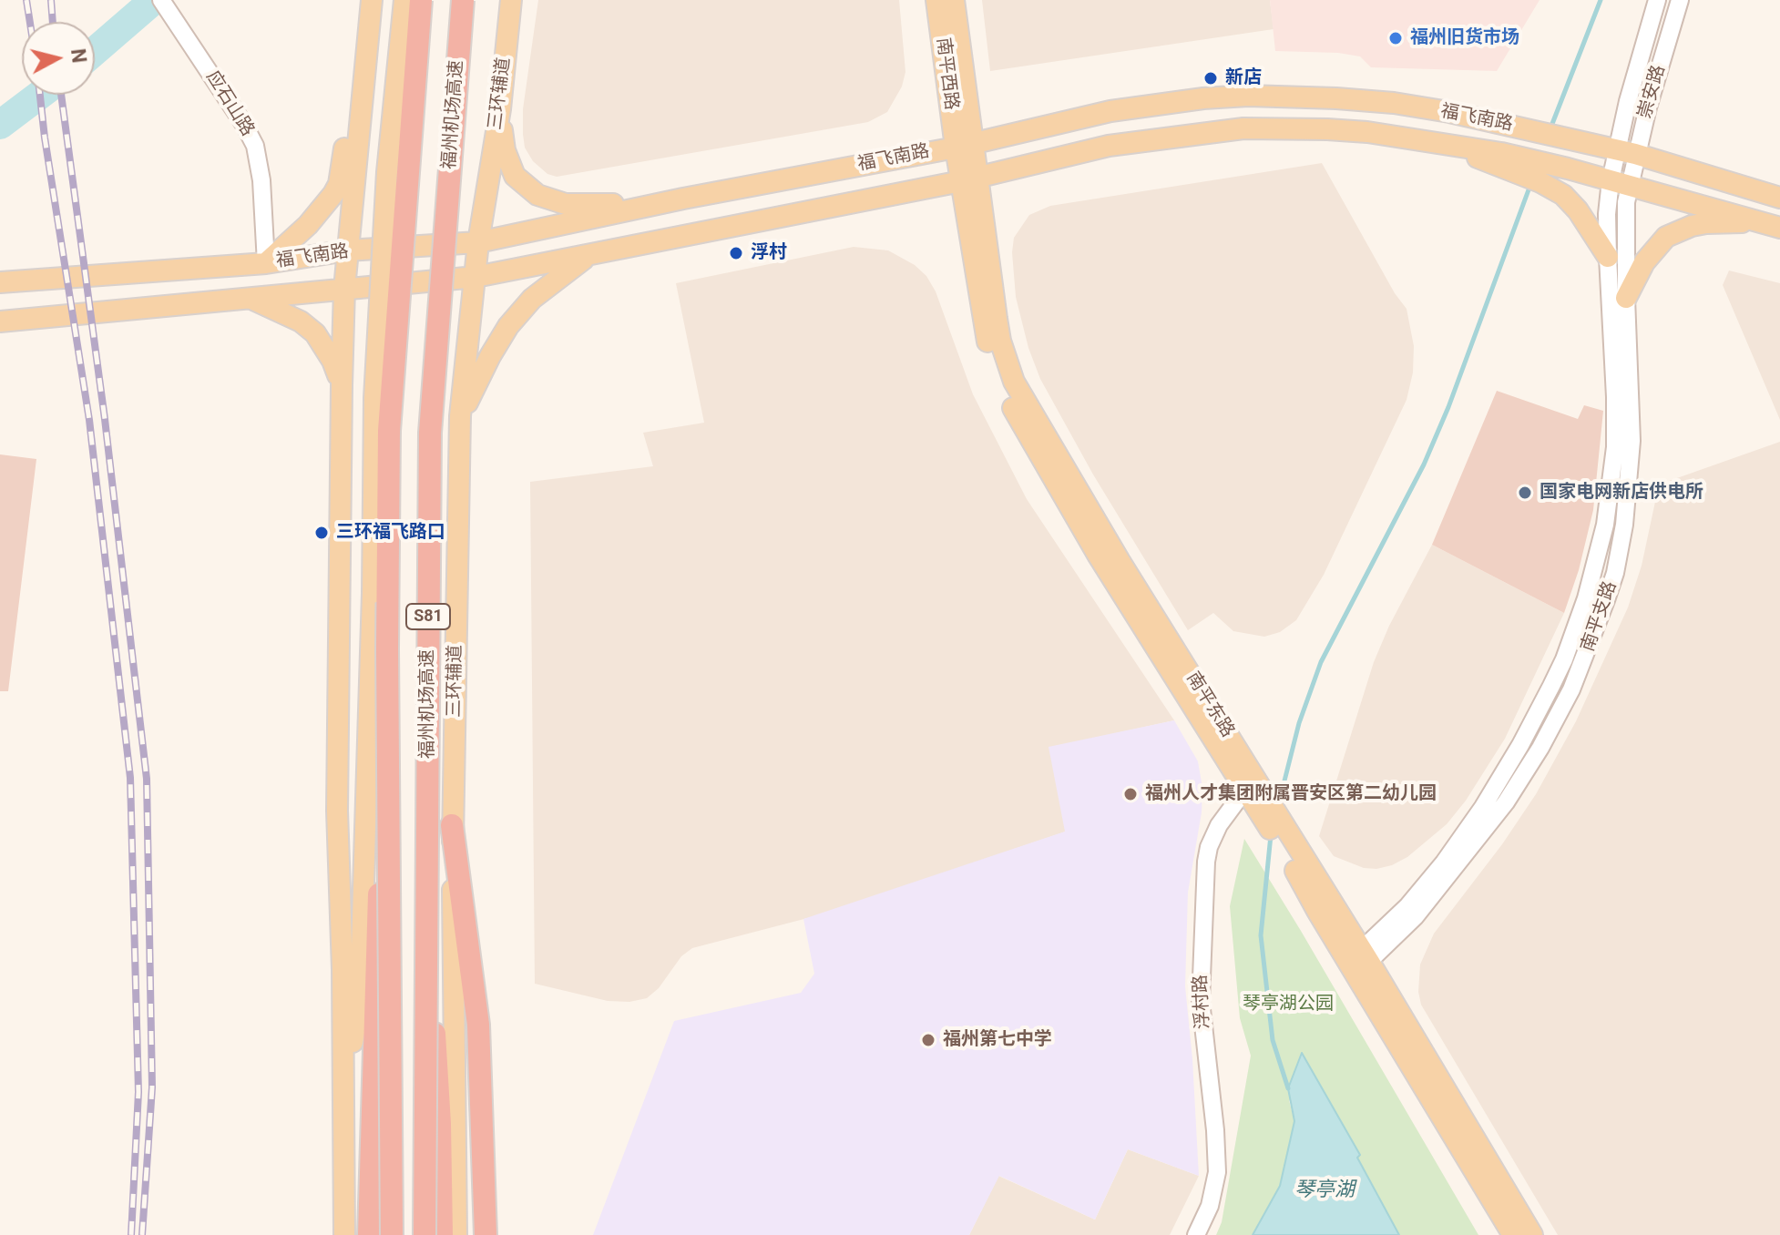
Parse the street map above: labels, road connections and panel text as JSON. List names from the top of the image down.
{
  "streets": {
    "highway": ["福州机场高速", "S81"],
    "main road": [
      "南平西路",
      "三环辅道",
      "福飞南路",
      "南平东路"
    ],
    "street": [
      "崇安路",
      "应石山路",
      "南平支路",
      "浮村路"
    ]
  },
  "crossings": [
    ["南平西路", "福飞南路"],
    ["南平西路", "南平东路"],
    ["崇安路", "福飞南路"],
    ["崇安路", "南平支路"],
    ["三环辅道", "福飞南路"],
    ["应石山路", "福飞南路"],
    ["福飞南路", "南平支路"],
    ["福飞南路", "南平东路"],
    ["南平支路", "南平东路"],
    ["南平东路", "浮村路"]
  ],
  "water": ["琴亭湖"],
  "parks": ["琴亭湖公园"],
  "places": [
    "福州旧货市场",
    "新店",
    "浮村",
    "国家电网新店供电所",
    "三环福飞路口",
    "福州人才集团附属晋安区第二幼儿园",
    "福州第七中学"
  ],
  "north": "right"
}
